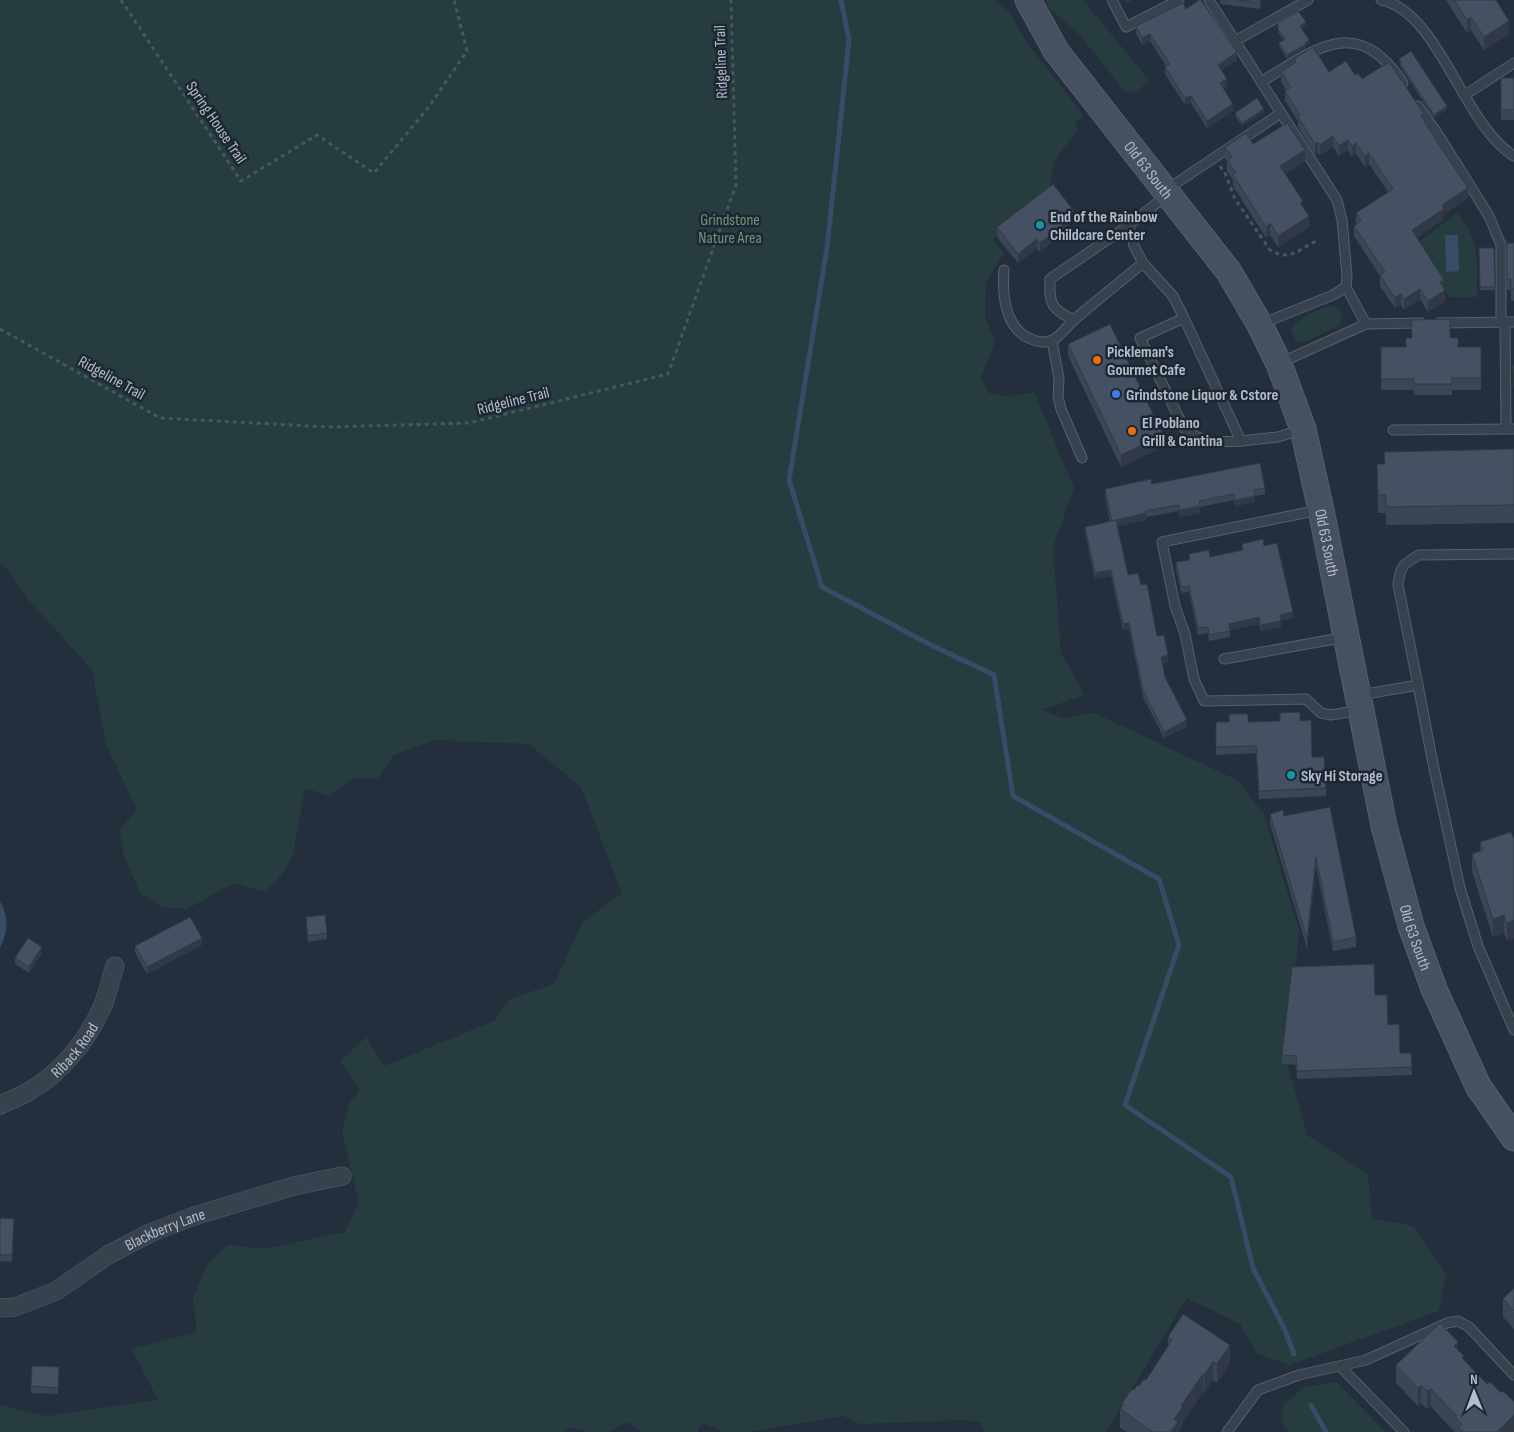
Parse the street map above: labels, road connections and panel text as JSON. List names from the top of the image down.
{
  "streets": {
    "main road": ["Old 63 South"],
    "street": ["Riback Road", "Blackberry Lane"],
    "path": ["Ridgeline Trail", "Spring House Trail"]
  },
  "parks": ["Grindstone Nature Area"],
  "places": [
    "End of the Rainbow Childcare Center",
    "Pickleman's Gourmet Cafe",
    "Grindstone Liquor & Cstore",
    "El Poblano Grill & Cantina",
    "Sky Hi Storage"
  ],
  "north": "top"
}
